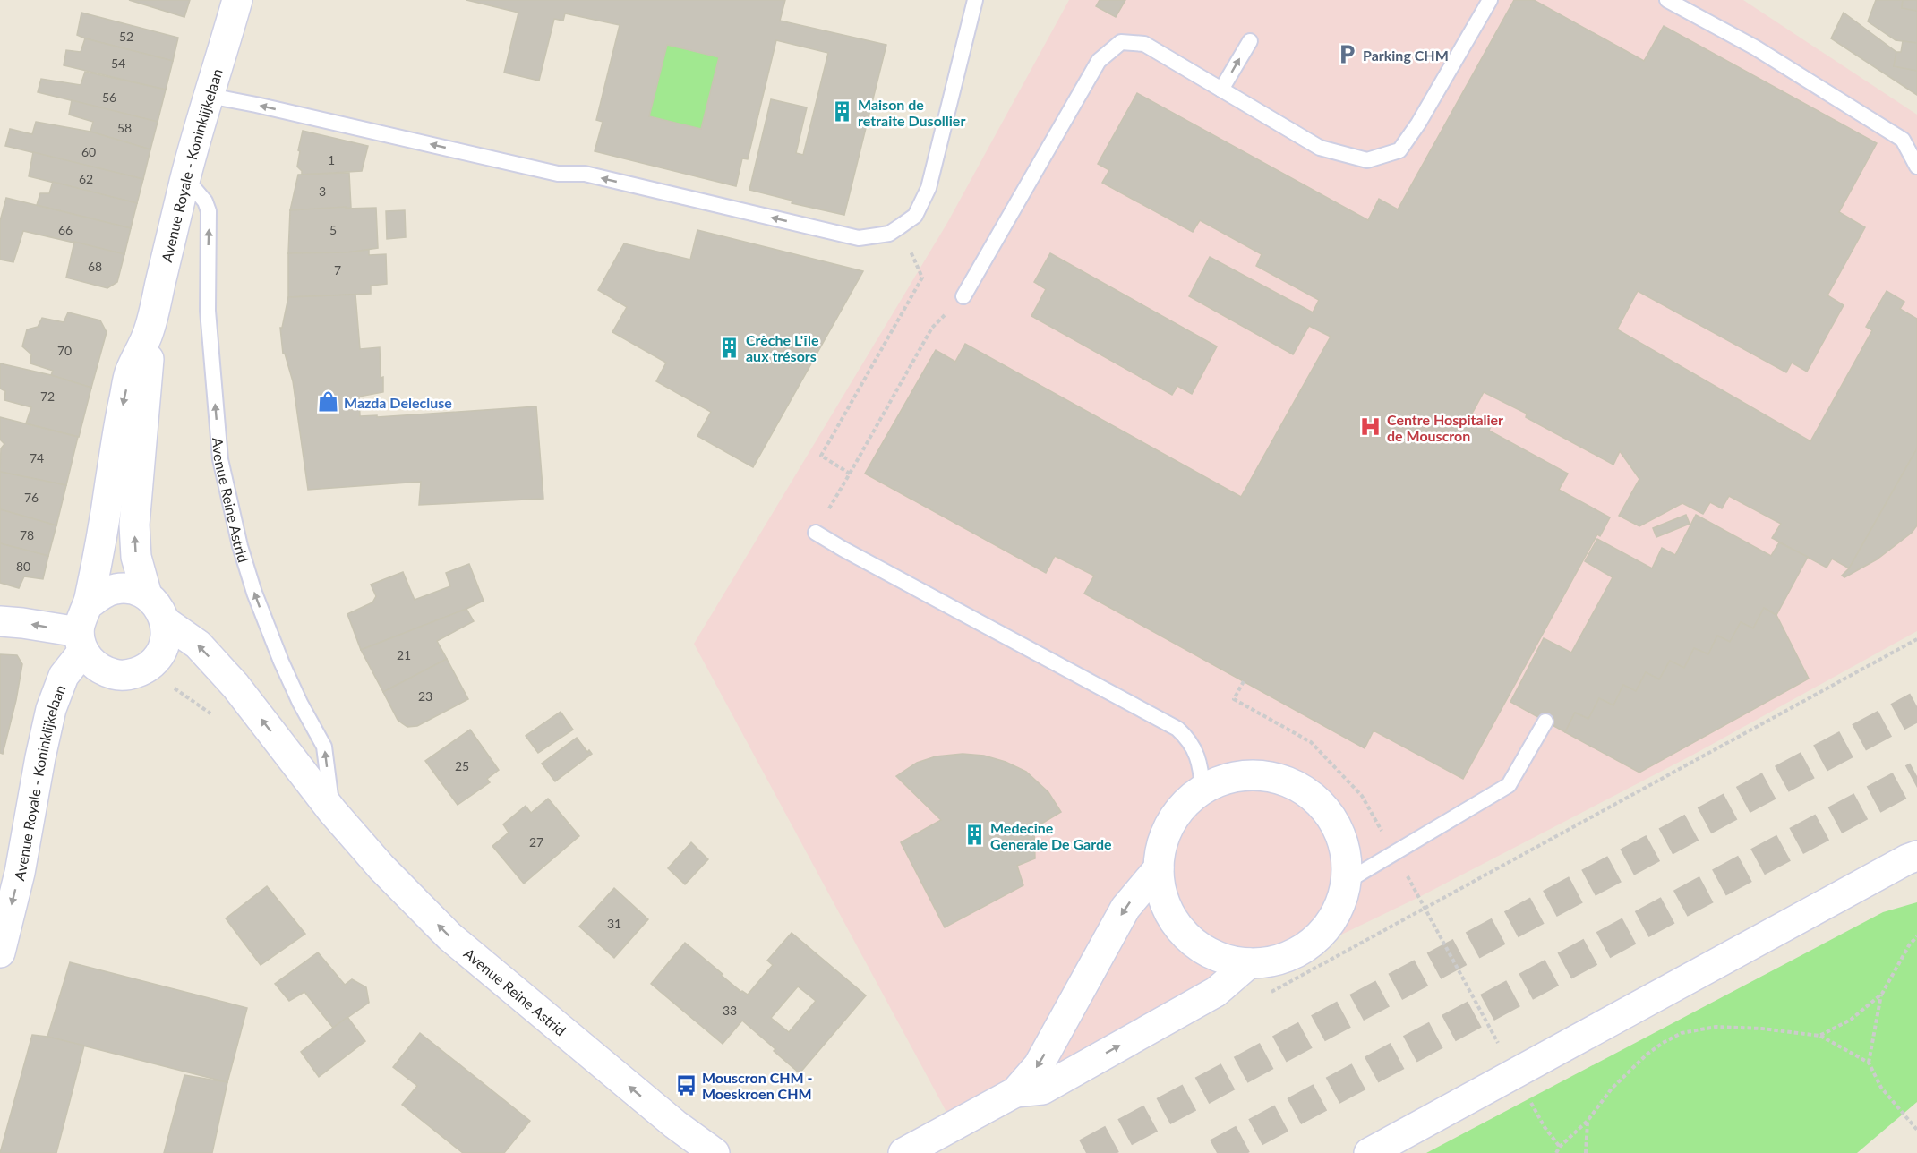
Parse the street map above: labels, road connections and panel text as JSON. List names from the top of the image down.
{
  "streets": {
    "main road": ["Avenue Royale - Koninklijkelaan", "Avenue Reine Astrid"]
  },
  "crossings": [
    ["Avenue Royale - Koninklijkelaan", "Avenue Reine Astrid"]
  ],
  "one_way": ["Avenue Reine Astrid"],
  "places": {
    "parking": ["Parking CHM"],
    "building": ["Maison de retraite Dusollier", "Crèche L'île aux trésors", "Medecine Generale De Garde"],
    "shop": ["Mazda Delecluse"],
    "hospital": ["Centre Hospitalier de Mouscron"],
    "bus stop": ["Mouscron CHM - Moeskroen CHM"]
  },
  "house_numbers": [
    "52",
    "54",
    "56",
    "58",
    "60",
    "1",
    "62",
    "3",
    "66",
    "5",
    "68",
    "7",
    "70",
    "72",
    "74",
    "76",
    "78",
    "80",
    "21",
    "23",
    "25",
    "27",
    "31",
    "33"
  ]
}
